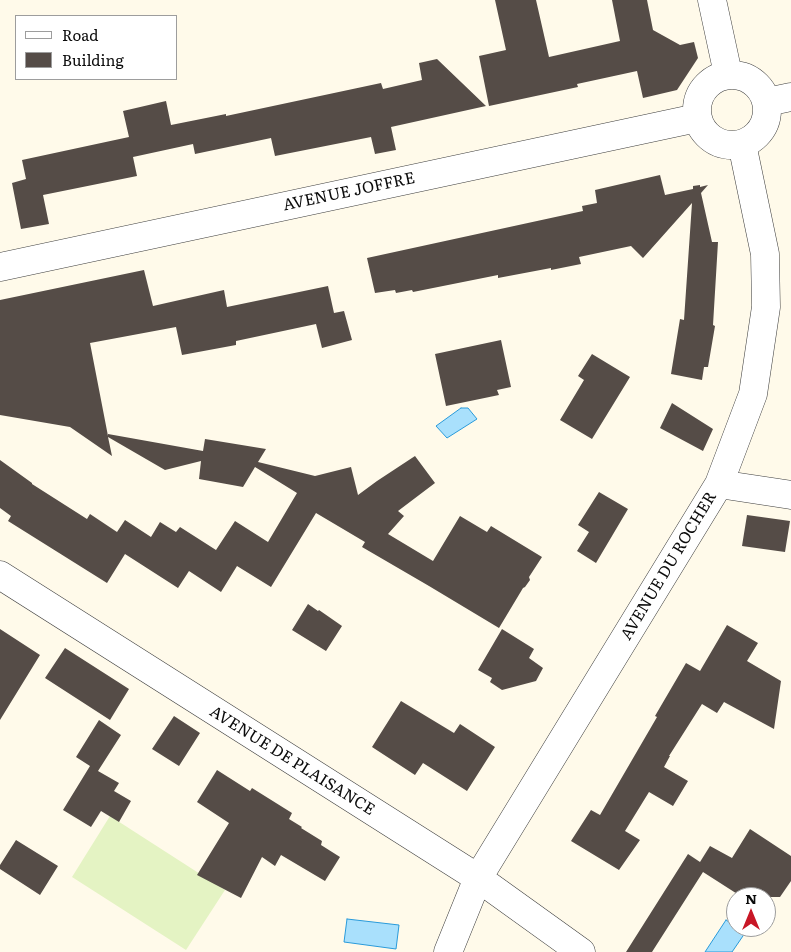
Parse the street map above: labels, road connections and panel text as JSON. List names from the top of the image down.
{
  "streets": {
    "street": ["AVENUE JOFFRE", "AVENUE DU ROCHER", "AVENUE DE PLAISANCE"]
  },
  "crossings": [
    ["AVENUE JOFFRE", "AVENUE DU ROCHER"],
    ["AVENUE DU ROCHER", "AVENUE DE PLAISANCE"]
  ],
  "legend": ["Road", "Building"],
  "north": "top"
}
